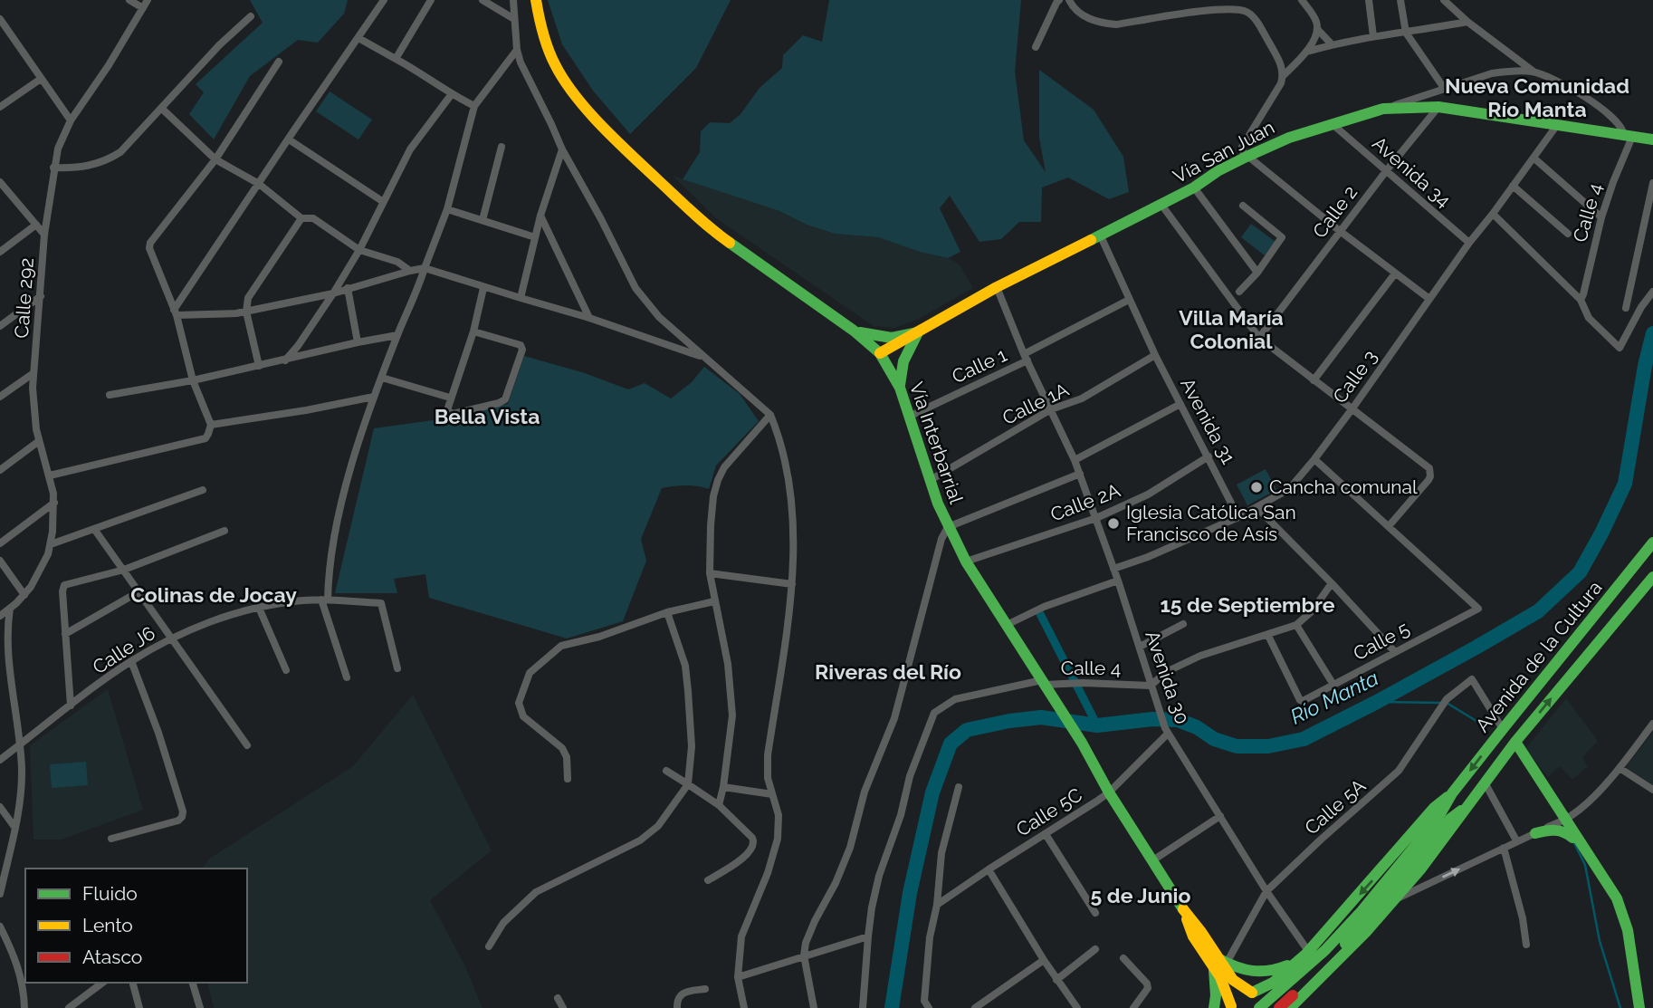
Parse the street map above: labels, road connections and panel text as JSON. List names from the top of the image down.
{
  "streets": {
    "main road": ["Vía San Juan", "Vía Interbarrial", "Avenida de la Cultura"],
    "street": [
      "Avenida 34",
      "Calle 2",
      "Calle 4",
      "Calle 292",
      "Calle 1",
      "Calle 3",
      "Calle 1A",
      "Avenida 31",
      "Calle 2A",
      "Calle 5",
      "Calle J6",
      "Avenida 30",
      "Calle 5A",
      "Calle 5C"
    ]
  },
  "crossings": [
    ["Vía San Juan", "Avenida 34"],
    ["Vía San Juan", "Calle 2"],
    ["Vía San Juan", "Calle 4"],
    ["Vía San Juan", "Calle 3"],
    ["Vía San Juan", "Avenida 31"],
    ["Vía San Juan", "Vía Interbarrial"],
    ["Vía San Juan", "Avenida 30"],
    ["Avenida 34", "Calle 2"],
    ["Avenida 34", "Calle 3"],
    ["Calle 4", "Vía Interbarrial"],
    ["Calle 4", "Avenida 30"],
    ["Calle 1", "Avenida 31"],
    ["Calle 1", "Vía Interbarrial"],
    ["Calle 1", "Avenida 30"],
    ["Calle 3", "Avenida 31"],
    ["Calle 3", "Avenida 30"],
    ["Calle 1A", "Avenida 31"],
    ["Calle 1A", "Vía Interbarrial"],
    ["Calle 1A", "Avenida 30"],
    ["Avenida 31", "Calle 2A"],
    ["Vía Interbarrial", "Calle 2A"],
    ["Vía Interbarrial", "Avenida de la Cultura"],
    ["Vía Interbarrial", "Calle 5A"],
    ["Vía Interbarrial", "Calle 5C"],
    ["Calle 2A", "Avenida 30"],
    ["Avenida de la Cultura", "Avenida 30"],
    ["Avenida de la Cultura", "Calle 5A"],
    ["Avenida 30", "Calle 5A"],
    ["Avenida 30", "Calle 5C"]
  ],
  "districts": [
    "Nueva Comunidad Río Manta",
    "Villa María Colonial",
    "Bella Vista",
    "Colinas de Jocay",
    "15 de Septiembre",
    "Riveras del Río",
    "5 de Junio"
  ],
  "water": ["Río Manta"],
  "places": ["Cancha comunal", "Iglesia Católica San Francisco de Asís"],
  "legend": ["Fluido", "Lento", "Atasco"]
}
